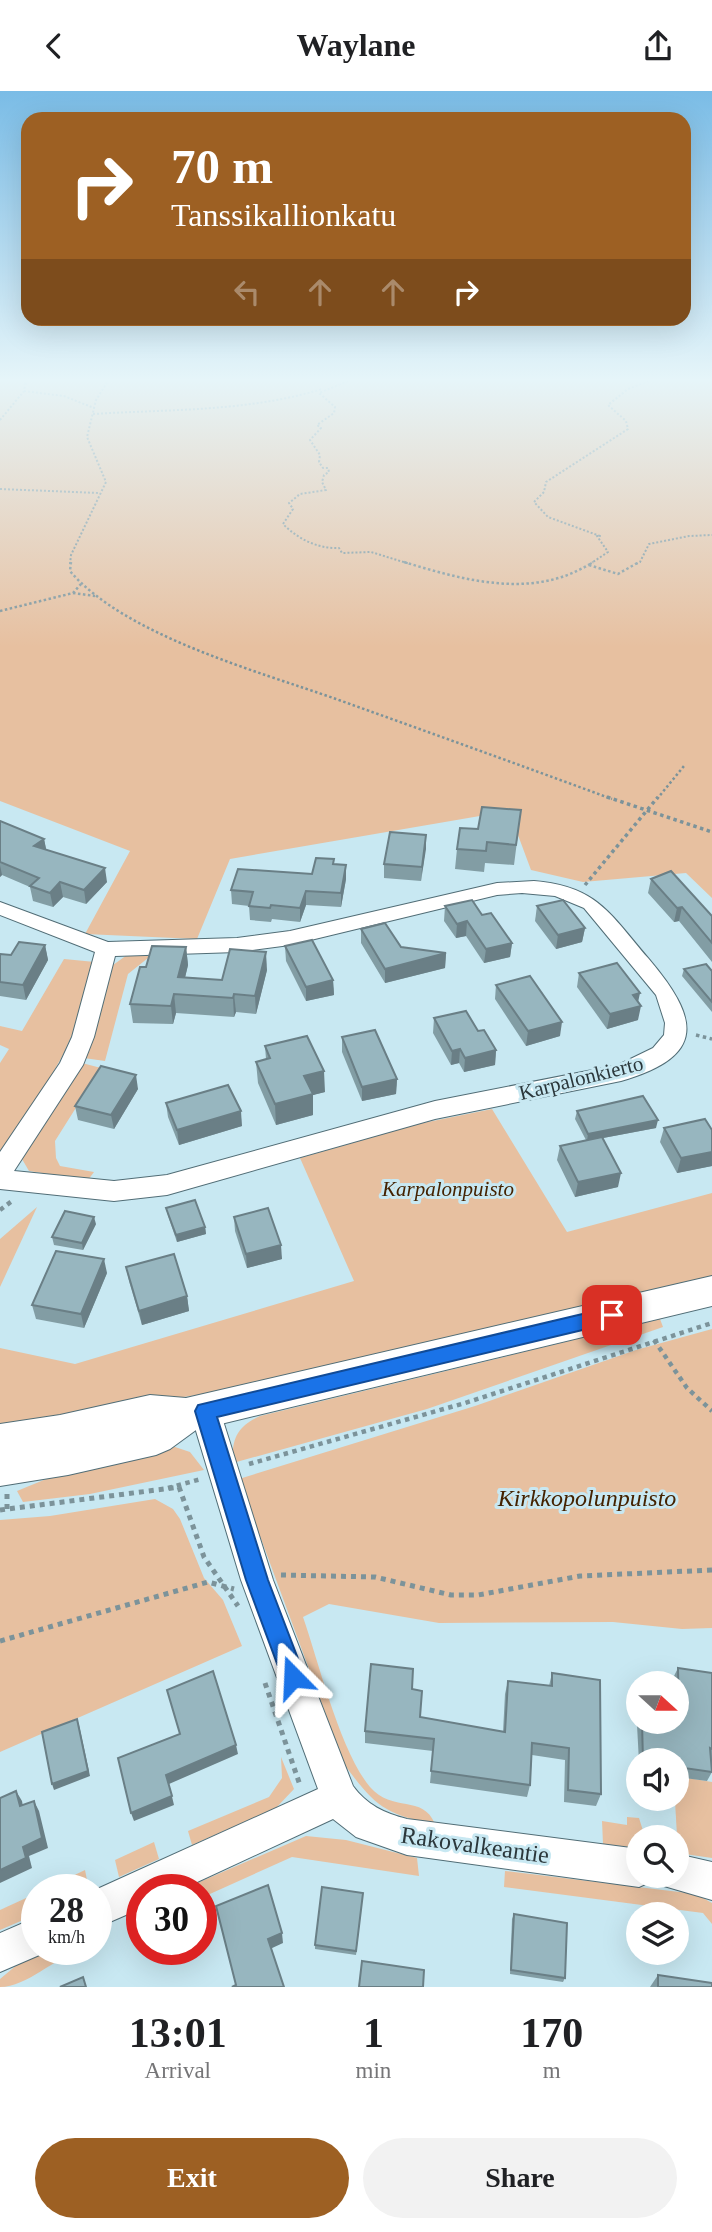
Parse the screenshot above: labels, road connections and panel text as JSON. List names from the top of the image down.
{
  "streets": {
    "street": ["Karpalonkierto", "Rakovalkeantie"]
  },
  "parks": ["Karpalonpuisto", "Kirkkopolunpuisto"],
  "north": "right",
  "page": {
    "header": "Waylane",
    "turn": ["70 m", "Tanssikallionkatu"],
    "speed": "28 km/h",
    "limit": "30",
    "eta": [
      "13:01",
      "Arrival",
      "1",
      "min",
      "170",
      "m"
    ],
    "buttons": ["Exit", "Share"]
  }
}
